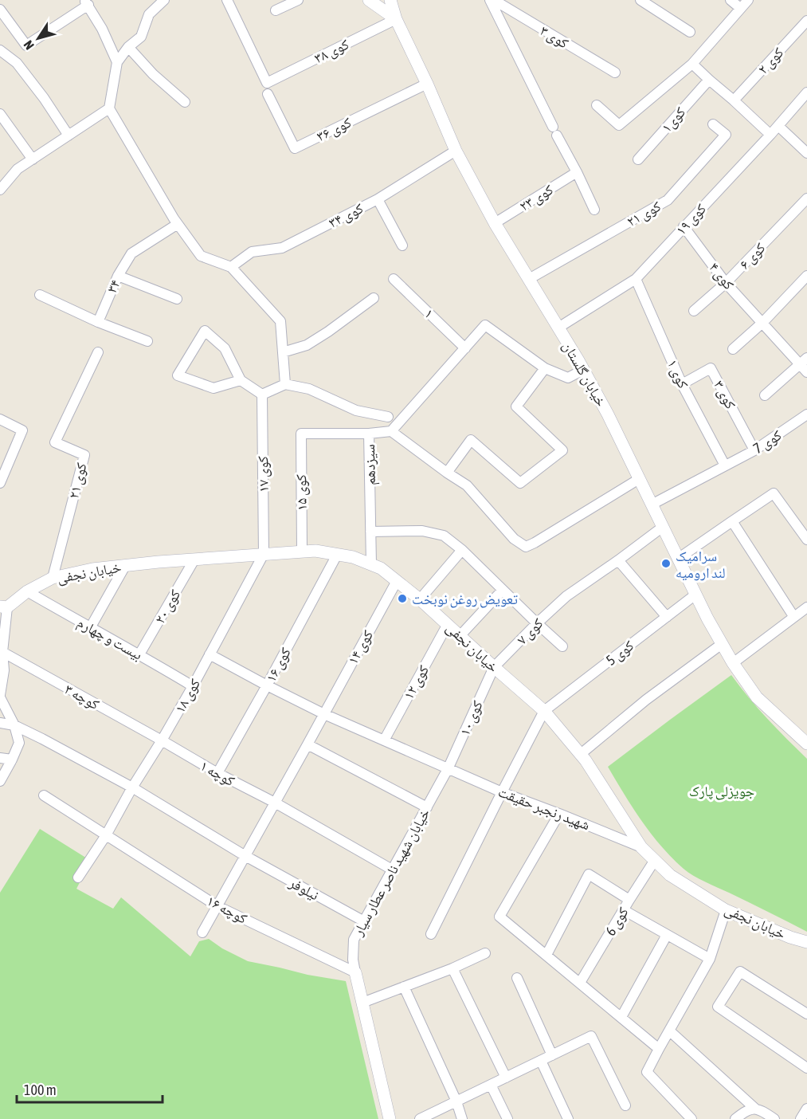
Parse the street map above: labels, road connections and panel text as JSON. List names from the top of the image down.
{
  "streets": {
    "street": [
      "کوی ۳",
      "کوی ۳۸",
      "کوی ۲",
      "کوی۱",
      "کوی ۳۶",
      "کوی ۲۳",
      "کوی ۲۱",
      "کوی ۳۴",
      "کوی ۱۹",
      "کوی ۶",
      "کوی ۴",
      "۳۴",
      "۱",
      "خیابان گلستان",
      "کوی ۱",
      "کوی 7",
      "سیزدهم",
      "کوی ۱۷",
      "کوی ۱۵",
      "خیابان نجفی",
      "کوی ۲۰",
      "کوی ۷",
      "بیست و چهارم",
      "کوی ۱۴",
      "کوی 5",
      "کوی ۱۶",
      "کوی ۱۲",
      "کوی ۱۸",
      "کوچه ۳",
      "کوی ۱۰",
      "کوچه ۱",
      "شهید رنجبر حقیقت",
      "خیابان شهید ناصر عطار سیار",
      "نیلوفر",
      "کوچه ۱۶",
      "کوی 6"
    ]
  },
  "crossings": [
    ["کوی ۳", "کوی ۱"],
    ["کوی ۳", "کوی 7"],
    ["کوی ۳۸", "خیابان گلستان"],
    ["کوی ۳۶", "خیابان گلستان"],
    ["کوی ۲۳", "خیابان گلستان"],
    ["کوی ۲۱", "خیابان گلستان"],
    ["کوی ۲۱", "خیابان نجفی"],
    ["کوی ۳۴", "خیابان گلستان"],
    ["کوی ۱۹", "کوی ۴"],
    ["کوی ۱۹", "خیابان گلستان"],
    ["کوی ۱۹", "کوی ۱"],
    ["کوی ۶", "کوی ۴"],
    ["خیابان گلستان", "کوی ۷"],
    ["خیابان گلستان", "کوی 5"],
    ["کوی ۱", "کوی 7"],
    ["سیزدهم", "کوی ۱۵"],
    ["سیزدهم", "خیابان نجفی"],
    ["کوی ۱۷", "خیابان نجفی"],
    ["کوی ۱۷", "کوی ۱۸"],
    ["کوی ۱۵", "خیابان نجفی"],
    ["خیابان نجفی", "کوی ۲۰"],
    ["خیابان نجفی", "کوی ۷"],
    ["خیابان نجفی", "بیست و چهارم"],
    ["خیابان نجفی", "کوی ۱۴"],
    ["خیابان نجفی", "کوی 5"],
    ["خیابان نجفی", "کوی ۱۶"],
    ["خیابان نجفی", "کوی ۱۲"],
    ["خیابان نجفی", "کوی ۱۸"],
    ["خیابان نجفی", "کوی ۱۰"],
    ["خیابان نجفی", "شهید رنجبر حقیقت"],
    ["خیابان نجفی", "کوی 6"],
    ["کوی ۲۰", "بیست و چهارم"],
    ["کوی ۷", "کوی ۱۰"],
    ["بیست و چهارم", "کوی ۱۸"],
    ["کوی ۱۴", "کوچه ۱"],
    ["کوی ۱۴", "شهید رنجبر حقیقت"],
    ["کوی ۱۴", "نیلوفر"],
    ["کوی ۱۴", "کوچه ۱۶"],
    ["کوی ۱۶", "کوچه ۱"],
    ["کوی ۱۶", "شهید رنجبر حقیقت"],
    ["کوی ۱۲", "شهید رنجبر حقیقت"],
    ["کوی ۱۸", "کوچه ۳"],
    ["کوی ۱۸", "کوچه ۱"],
    ["کوی ۱۸", "شهید رنجبر حقیقت"],
    ["کوی ۱۸", "نیلوفر"],
    ["کوی ۱۸", "کوچه ۱۶"],
    ["کوچه ۳", "کوچه ۱"],
    ["کوی ۱۰", "شهید رنجبر حقیقت"],
    ["کوی ۱۰", "خیابان شهید ناصر عطار سیار"],
    ["کوچه ۱", "خیابان شهید ناصر عطار سیار"],
    ["شهید رنجبر حقیقت", "خیابان شهید ناصر عطار سیار"],
    ["خیابان شهید ناصر عطار سیار", "نیلوفر"],
    ["خیابان شهید ناصر عطار سیار", "کوچه ۱۶"]
  ],
  "parks": ["جویزلی پارک"],
  "places": ["سرامیک لند ارومیه", "تعویض روغن نوبخت"],
  "scale_bar": "100 m",
  "north": "bottom left"
}
